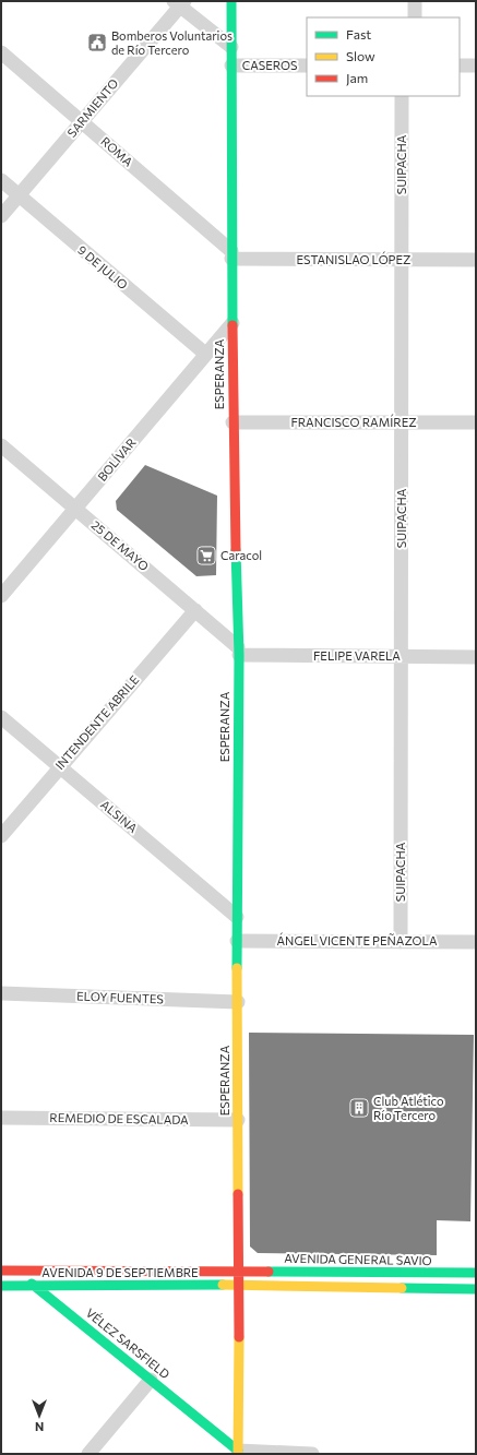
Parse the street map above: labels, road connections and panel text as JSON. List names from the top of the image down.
{
  "streets": {
    "main road": [
      "ESPERANZA",
      "AVENIDA GENERAL SAVIO",
      "AVENIDA 9 DE SEPTIEMBRE",
      "VÉLEZ SARSFIELD"
    ],
    "street": [
      "CASEROS",
      "SARMIENTO",
      "ROMA",
      "SUIPACHA",
      "ESTANISLAO LÓPEZ",
      "9 DE JULIO",
      "FRANCISCO RAMÍREZ",
      "BOLÍVAR",
      "25 DE MAYO",
      "FELIPE VARELA",
      "INTENDENTE ABRILE",
      "ALSINA",
      "ÁNGEL VICENTE PEÑAZOLA",
      "ELOY FUENTES",
      "REMEDIO DE ESCALADA"
    ]
  },
  "crossings": [
    ["CASEROS", "ESPERANZA"],
    ["SARMIENTO", "ROMA"],
    ["SARMIENTO", "9 DE JULIO"],
    ["ROMA", "ESTANISLAO LÓPEZ"],
    ["ROMA", "ESPERANZA"],
    ["SUIPACHA", "ESTANISLAO LÓPEZ"],
    ["SUIPACHA", "FRANCISCO RAMÍREZ"],
    ["SUIPACHA", "FELIPE VARELA"],
    ["SUIPACHA", "ÁNGEL VICENTE PEÑAZOLA"],
    ["ESTANISLAO LÓPEZ", "ESPERANZA"],
    ["9 DE JULIO", "BOLÍVAR"],
    ["ESPERANZA", "FRANCISCO RAMÍREZ"],
    ["ESPERANZA", "BOLÍVAR"],
    ["ESPERANZA", "25 DE MAYO"],
    ["ESPERANZA", "FELIPE VARELA"],
    ["ESPERANZA", "ALSINA"],
    ["ESPERANZA", "ÁNGEL VICENTE PEÑAZOLA"],
    ["ESPERANZA", "ELOY FUENTES"],
    ["ESPERANZA", "REMEDIO DE ESCALADA"],
    ["ESPERANZA", "AVENIDA GENERAL SAVIO"],
    ["ESPERANZA", "AVENIDA 9 DE SEPTIEMBRE"],
    ["ESPERANZA", "VÉLEZ SARSFIELD"],
    ["BOLÍVAR", "25 DE MAYO"],
    ["25 DE MAYO", "FELIPE VARELA"],
    ["25 DE MAYO", "INTENDENTE ABRILE"],
    ["INTENDENTE ABRILE", "ALSINA"],
    ["AVENIDA GENERAL SAVIO", "AVENIDA 9 DE SEPTIEMBRE"],
    ["AVENIDA 9 DE SEPTIEMBRE", "VÉLEZ SARSFIELD"]
  ],
  "places": {
    "public building": ["Bomberos Voluntarios de Río Tercero"],
    "supermarket": ["Caracol"],
    "building": ["Club Atlético Río Tercero"]
  },
  "legend": ["Fast", "Slow", "Jam"],
  "north": "bottom"
}
